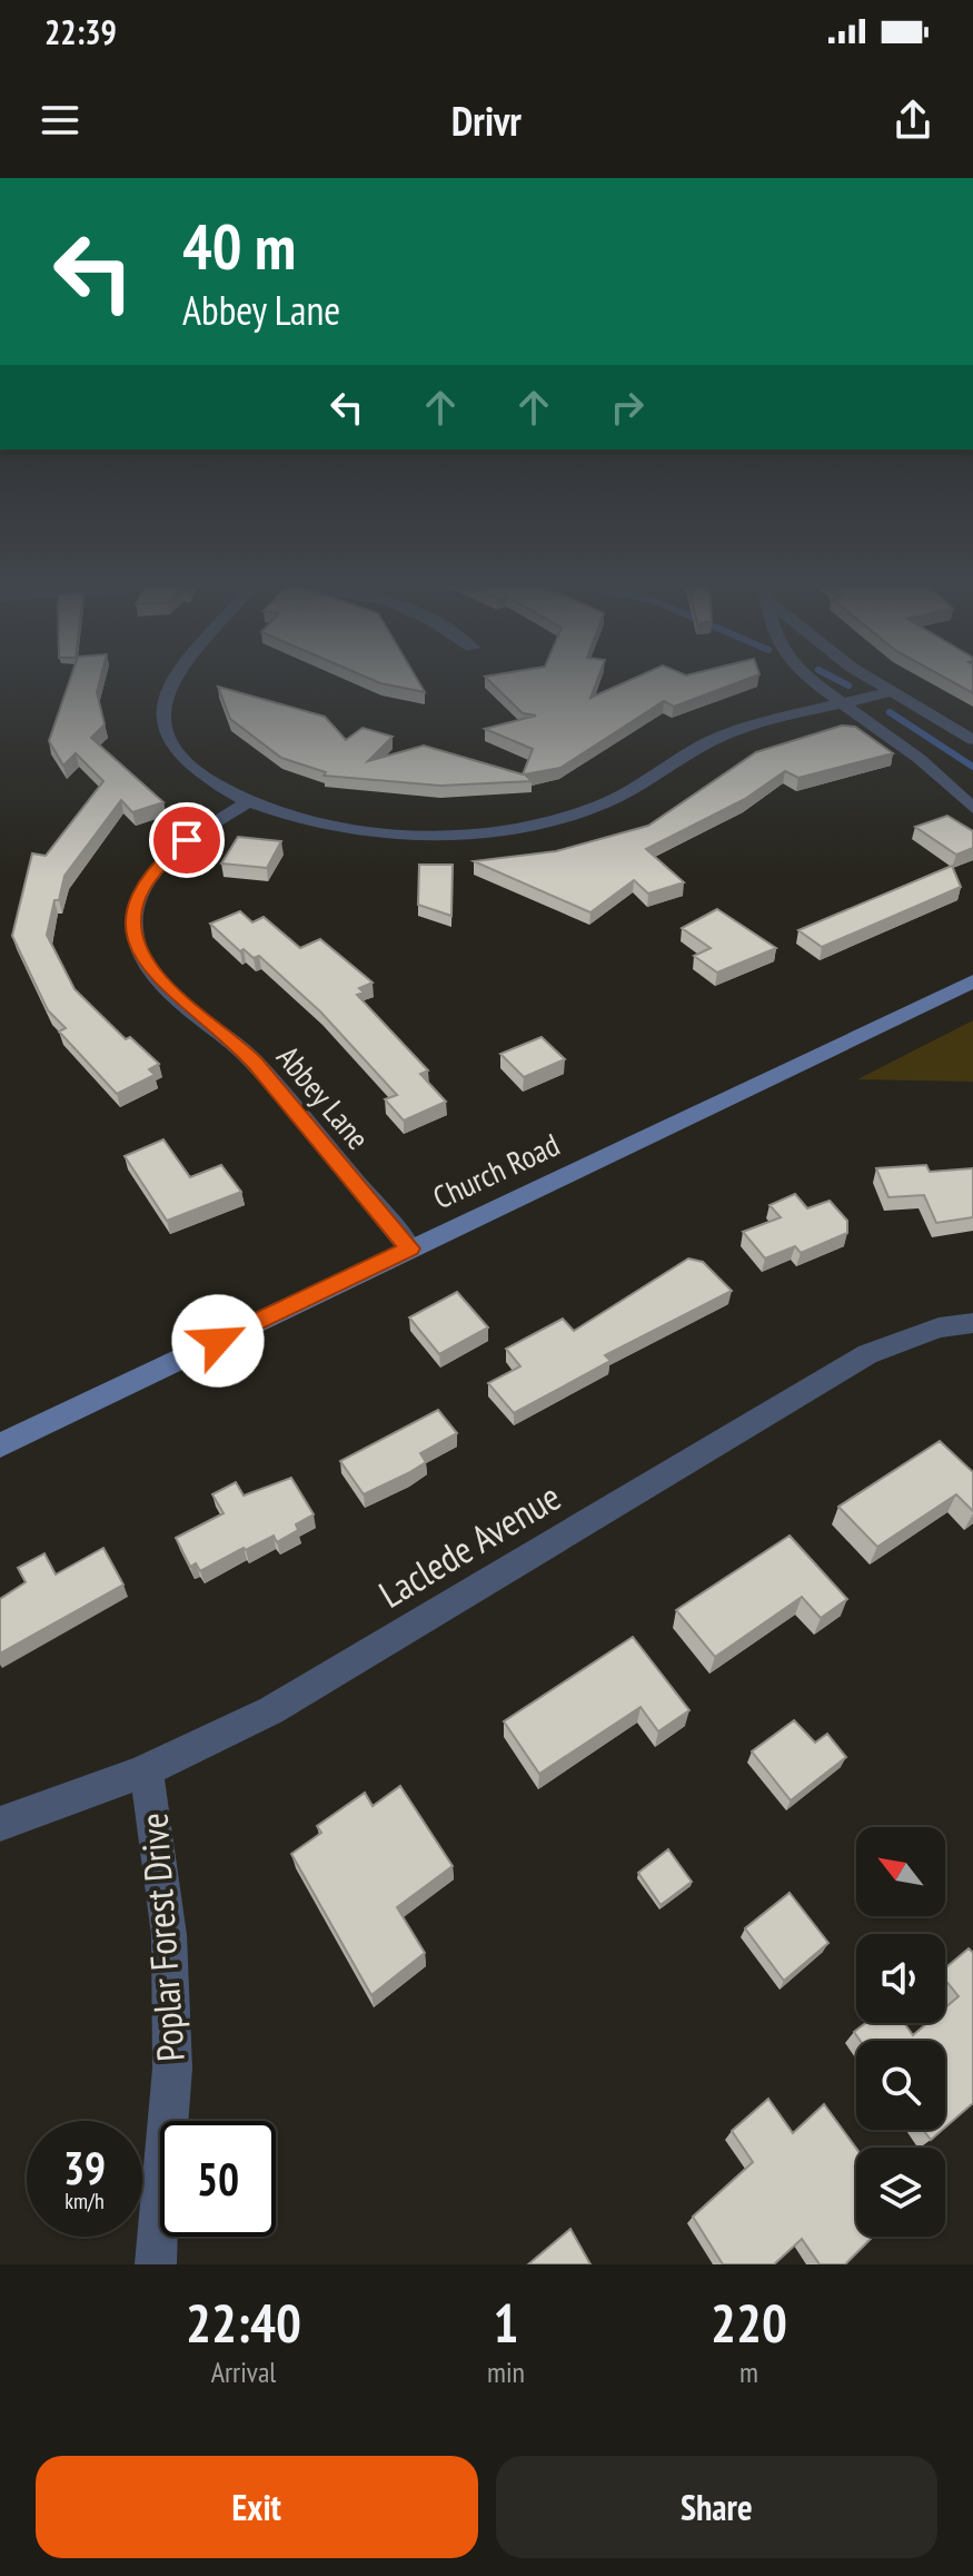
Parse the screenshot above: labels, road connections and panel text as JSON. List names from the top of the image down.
{
  "streets": {
    "main road": ["Church Road"],
    "street": ["Abbey Lane", "Laclede Avenue", "Poplar Forest Drive"]
  },
  "crossings": [
    ["Abbey Lane", "Church Road"],
    ["Laclede Avenue", "Poplar Forest Drive"]
  ],
  "north": "top left",
  "page": {
    "status": "22:39",
    "header": "Drivr",
    "turn": ["40 m", "Abbey Lane"],
    "speed": "39 km/h",
    "limit": "50",
    "eta": [
      "22:40",
      "Arrival",
      "1",
      "min",
      "220",
      "m"
    ],
    "buttons": ["Exit", "Share"]
  }
}
